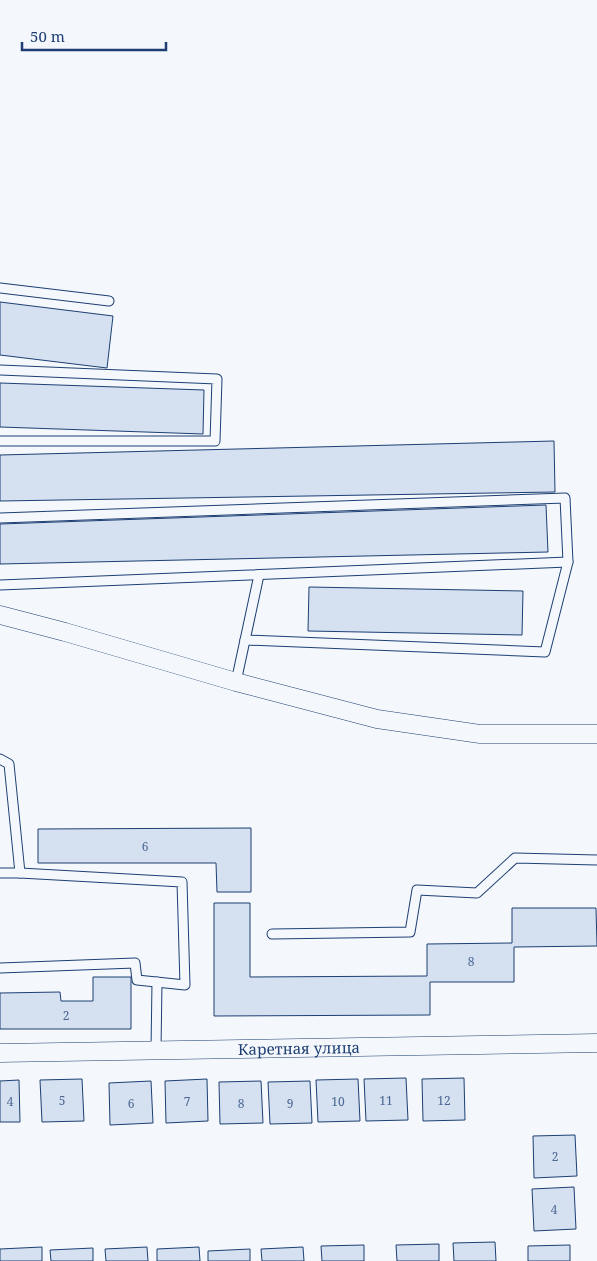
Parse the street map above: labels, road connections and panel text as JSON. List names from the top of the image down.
{
  "streets": {
    "street": ["Каретная улица"]
  },
  "house_numbers": [
    "6",
    "8",
    "2",
    "5",
    "11",
    "12",
    "4",
    "7",
    "10",
    "6",
    "8",
    "9",
    "2",
    "4"
  ],
  "scale_bar": "50 m"
}
